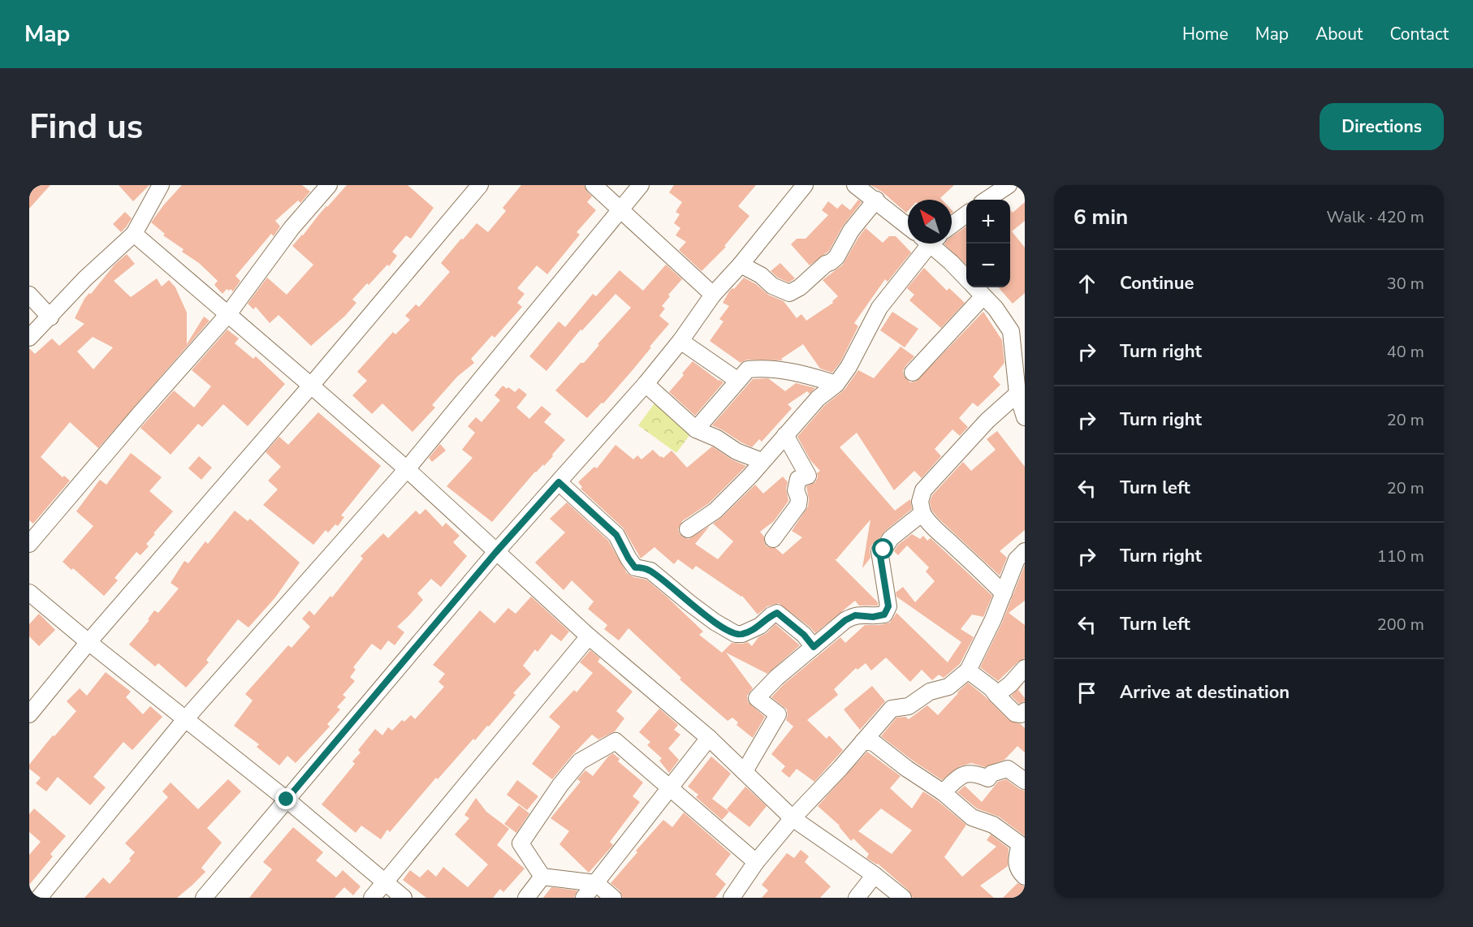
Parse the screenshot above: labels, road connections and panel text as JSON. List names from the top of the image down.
{
  "north": "top left",
  "page": {
    "header": "Map",
    "nav": [
      "Home",
      "Map",
      "About",
      "Contact"
    ],
    "buttons": "Directions",
    "title": "Find us",
    "heading": ["6 min", "Walk · 420 m"],
    "map_buttons": ["+", "−"],
    "list": [
      ["Continue", "30 m"],
      ["Turn right", "40 m"],
      ["Turn right", "20 m"],
      ["Turn left", "20 m"],
      ["Turn right", "110 m"],
      ["Turn left", "200 m"],
      "Arrive at destination"
    ]
  }
}
